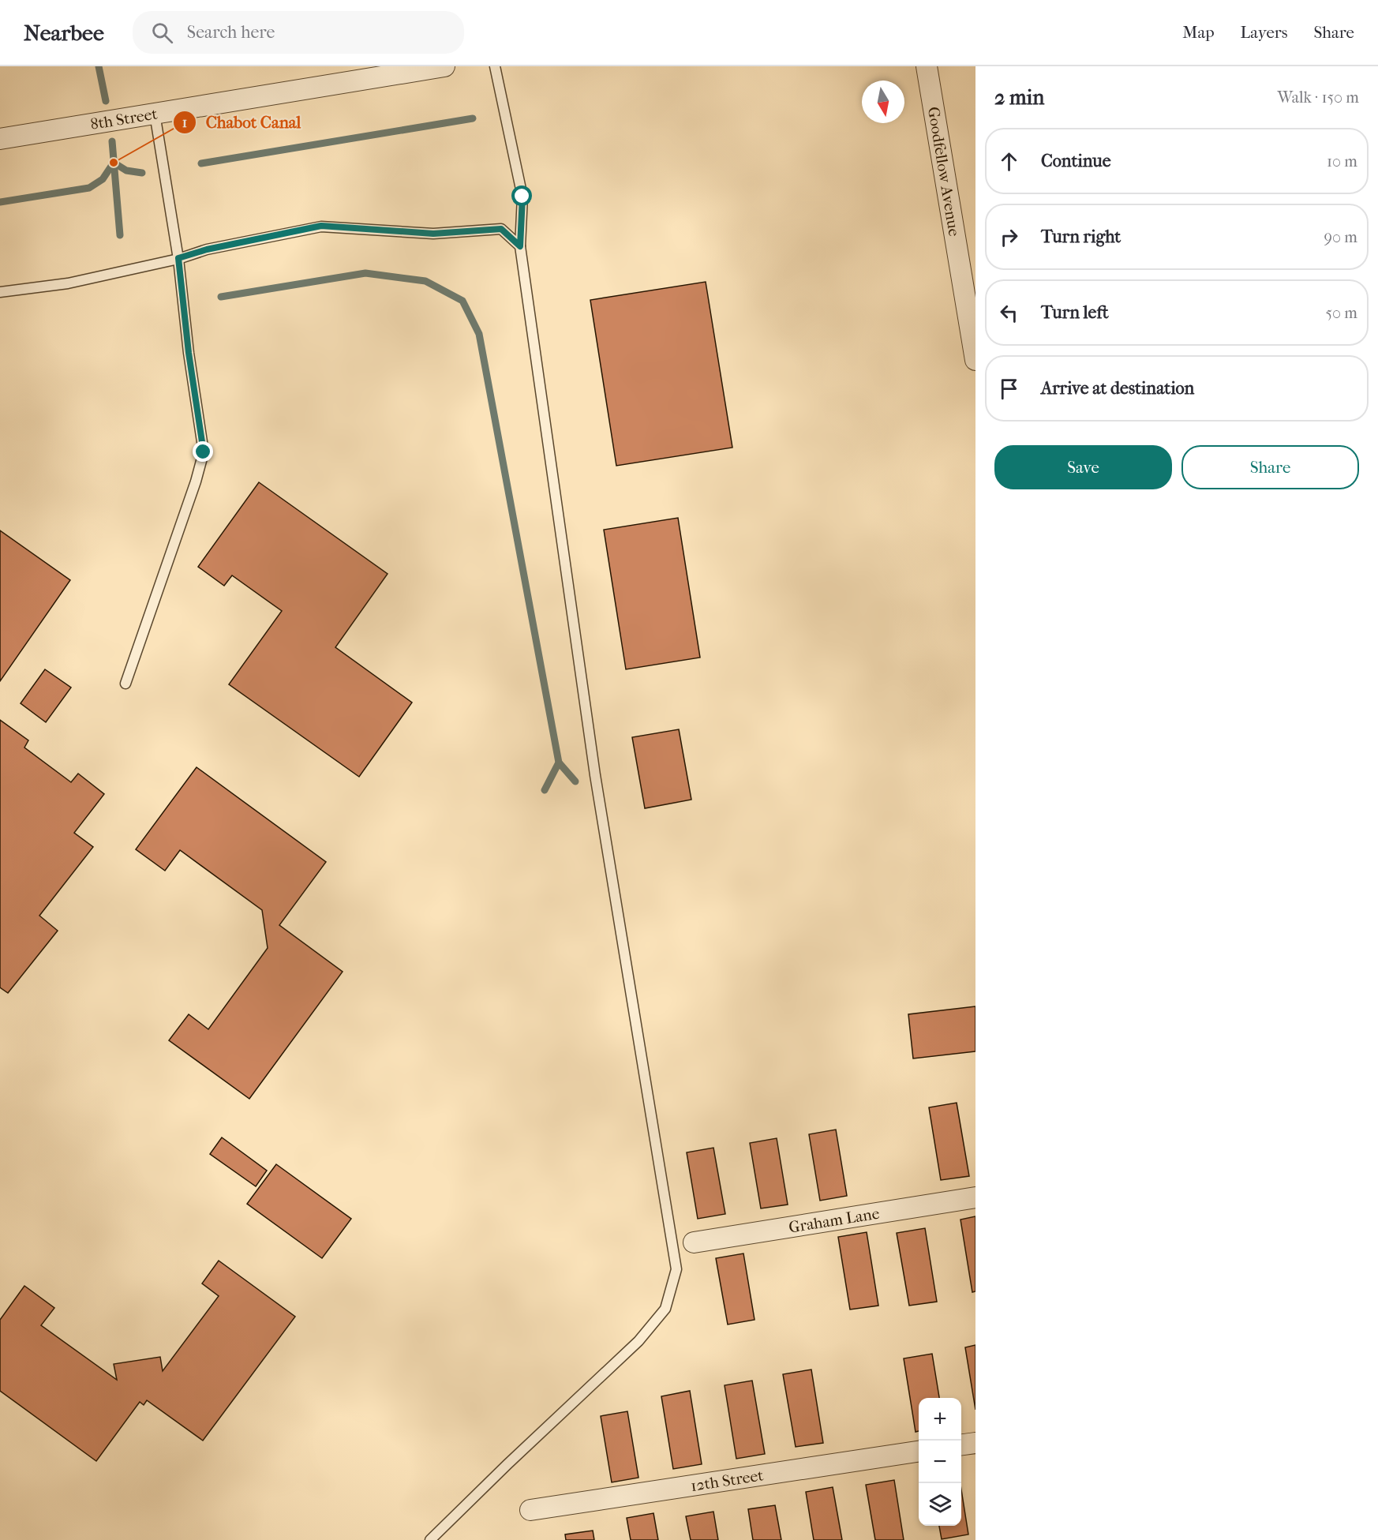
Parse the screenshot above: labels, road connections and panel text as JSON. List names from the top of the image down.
{
  "streets": {
    "street": [
      "8th Street",
      "Goodfellow Avenue",
      "Graham Lane",
      "12th Street"
    ]
  },
  "places": ["Chabot Canal"],
  "north": "bottom",
  "page": {
    "header": "Nearbee",
    "search": "Search here",
    "nav": ["Map", "Layers", "Share"],
    "heading": ["2 min", "Walk · 150 m"],
    "list": [
      ["Continue", "10 m"],
      ["Turn right", "90 m"],
      ["Turn left", "50 m"],
      "Arrive at destination"
    ],
    "buttons": ["Save", "Share"],
    "map_buttons": ["+", "−"]
  }
}
